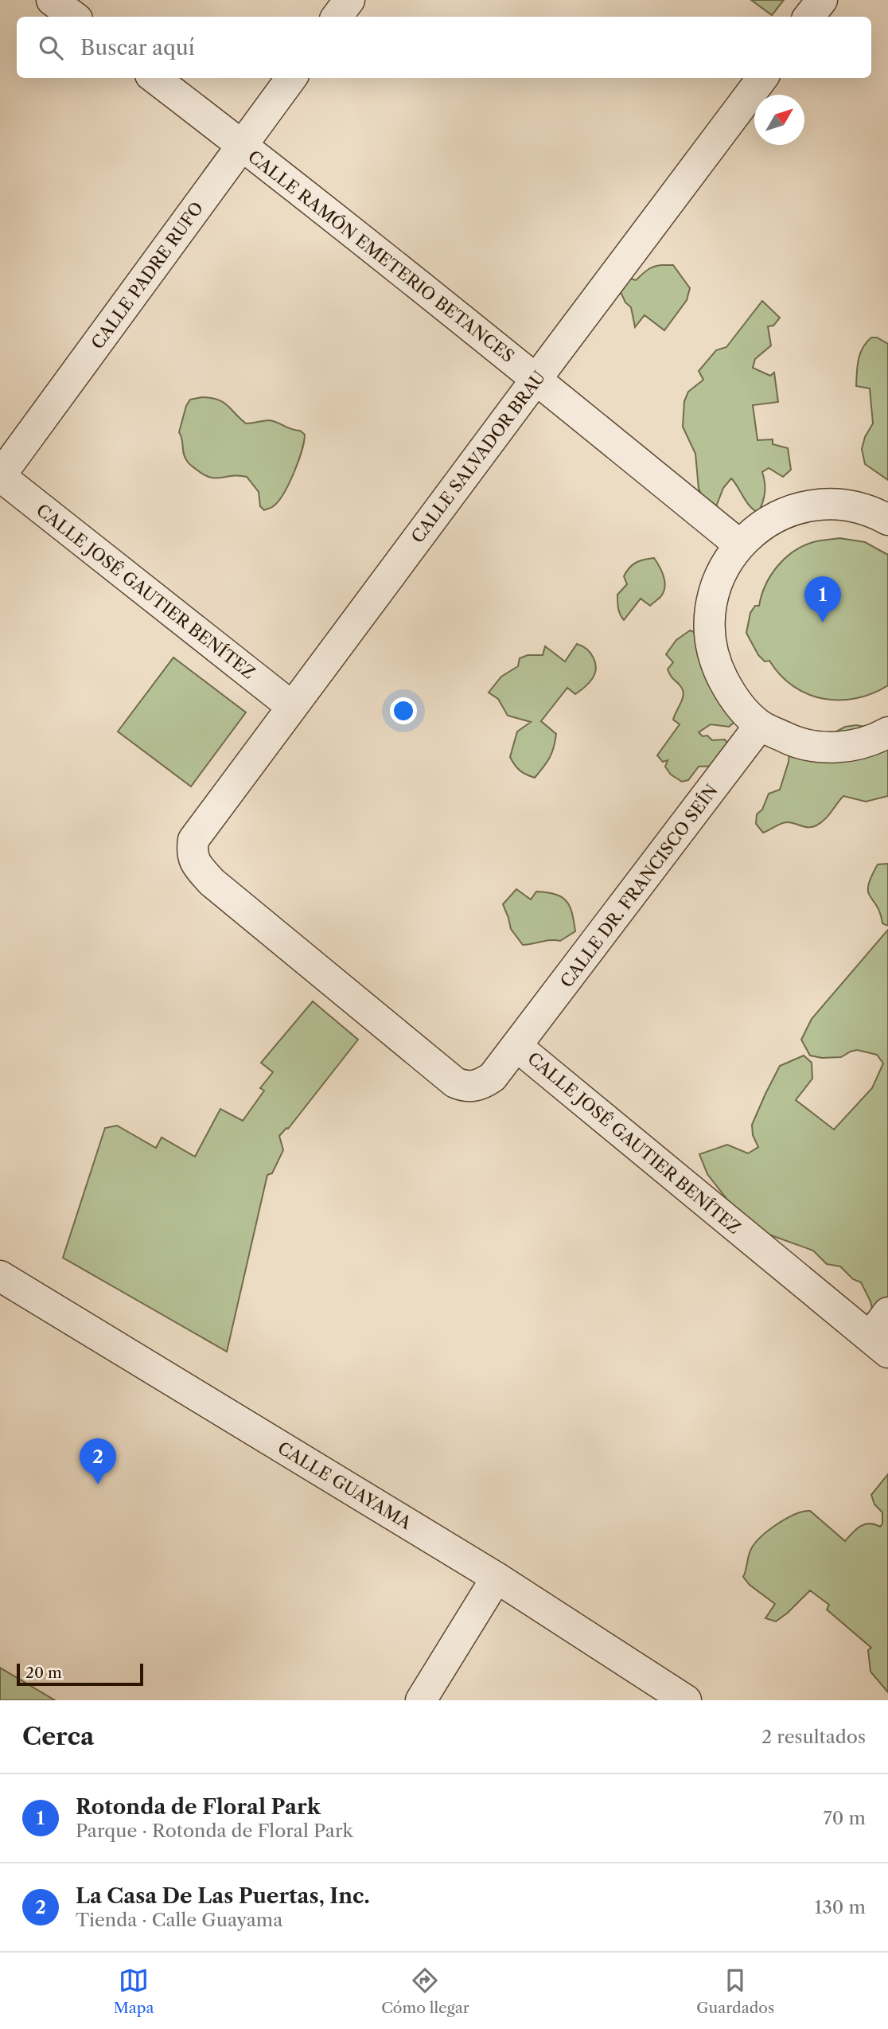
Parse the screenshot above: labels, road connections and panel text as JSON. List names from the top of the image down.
{
  "streets": {
    "street": [
      "CALLE RAMÓN EMETERIO BETANCES",
      "CALLE PADRE RUFO",
      "CALLE SALVADOR BRAU",
      "CALLE JOSÉ GAUTIER BENÍTEZ",
      "CALLE DR. FRANCISCO SEÍN",
      "CALLE GUAYAMA"
    ]
  },
  "crossings": [
    ["CALLE RAMÓN EMETERIO BETANCES", "CALLE PADRE RUFO"],
    ["CALLE RAMÓN EMETERIO BETANCES", "CALLE SALVADOR BRAU"],
    ["CALLE PADRE RUFO", "CALLE JOSÉ GAUTIER BENÍTEZ"],
    ["CALLE SALVADOR BRAU", "CALLE JOSÉ GAUTIER BENÍTEZ"],
    ["CALLE JOSÉ GAUTIER BENÍTEZ", "CALLE DR. FRANCISCO SEÍN"]
  ],
  "scale_bar": "20 m",
  "north": "top right",
  "page": {
    "search": "Buscar aquí",
    "pins": ["1", "2"],
    "scale": "20 m",
    "heading": ["Cerca", "2 resultados"],
    "list": [
      {
        "mark": "1",
        "name": "Rotonda de Floral Park",
        "note": "Parque · Rotonda de Floral Park",
        "value": "70 m"
      },
      {
        "mark": "2",
        "name": "La Casa De Las Puertas, Inc.",
        "note": "Tienda · Calle Guayama",
        "value": "130 m"
      }
    ],
    "nav": ["Mapa", "Cómo llegar", "Guardados"]
  }
}
